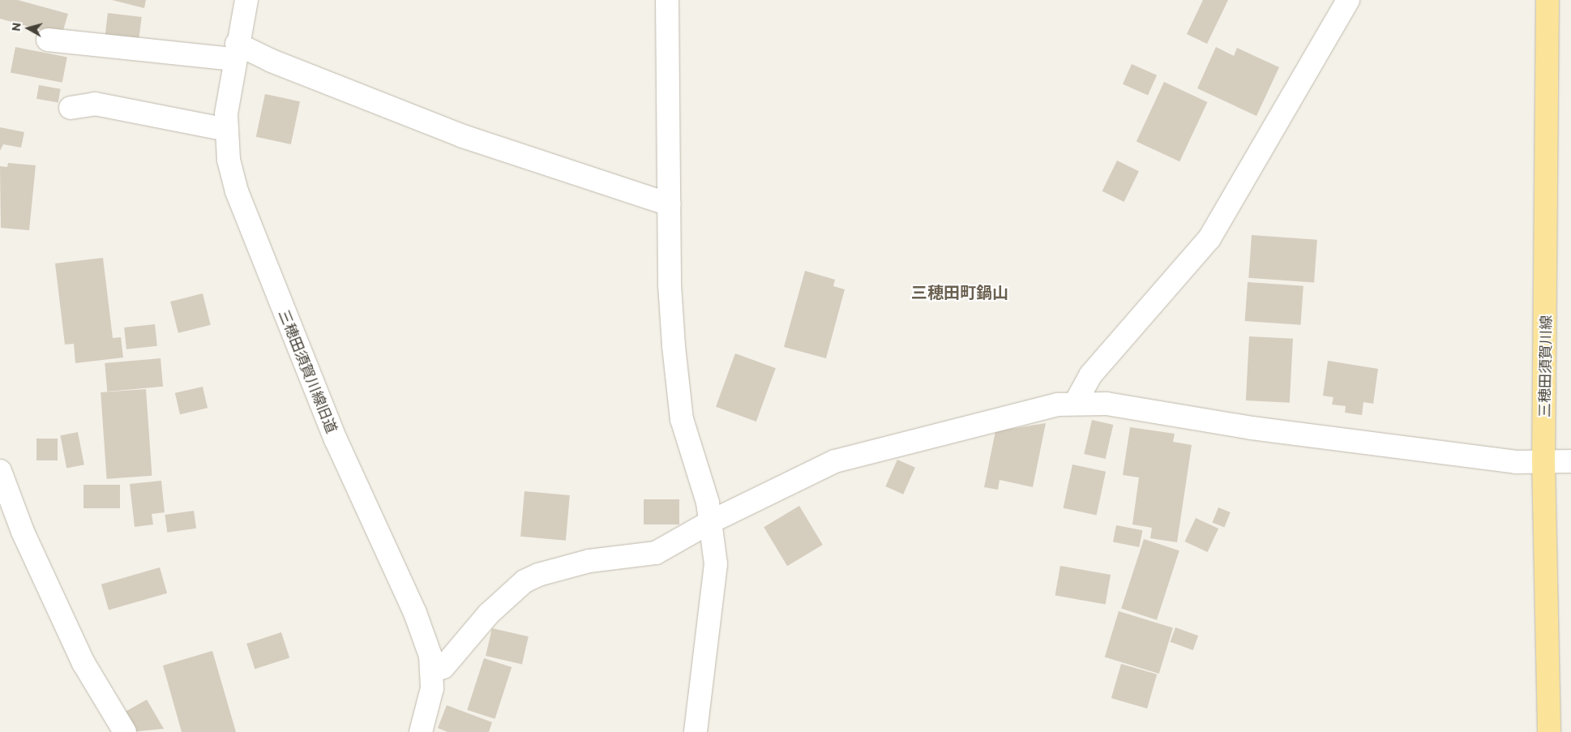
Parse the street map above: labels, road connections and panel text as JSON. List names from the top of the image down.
{
  "streets": {
    "main road": ["三穂田須賀川線"],
    "street": ["三穂田須賀川線旧道"]
  },
  "districts": ["三穂田町鍋山"],
  "north": "left"
}
